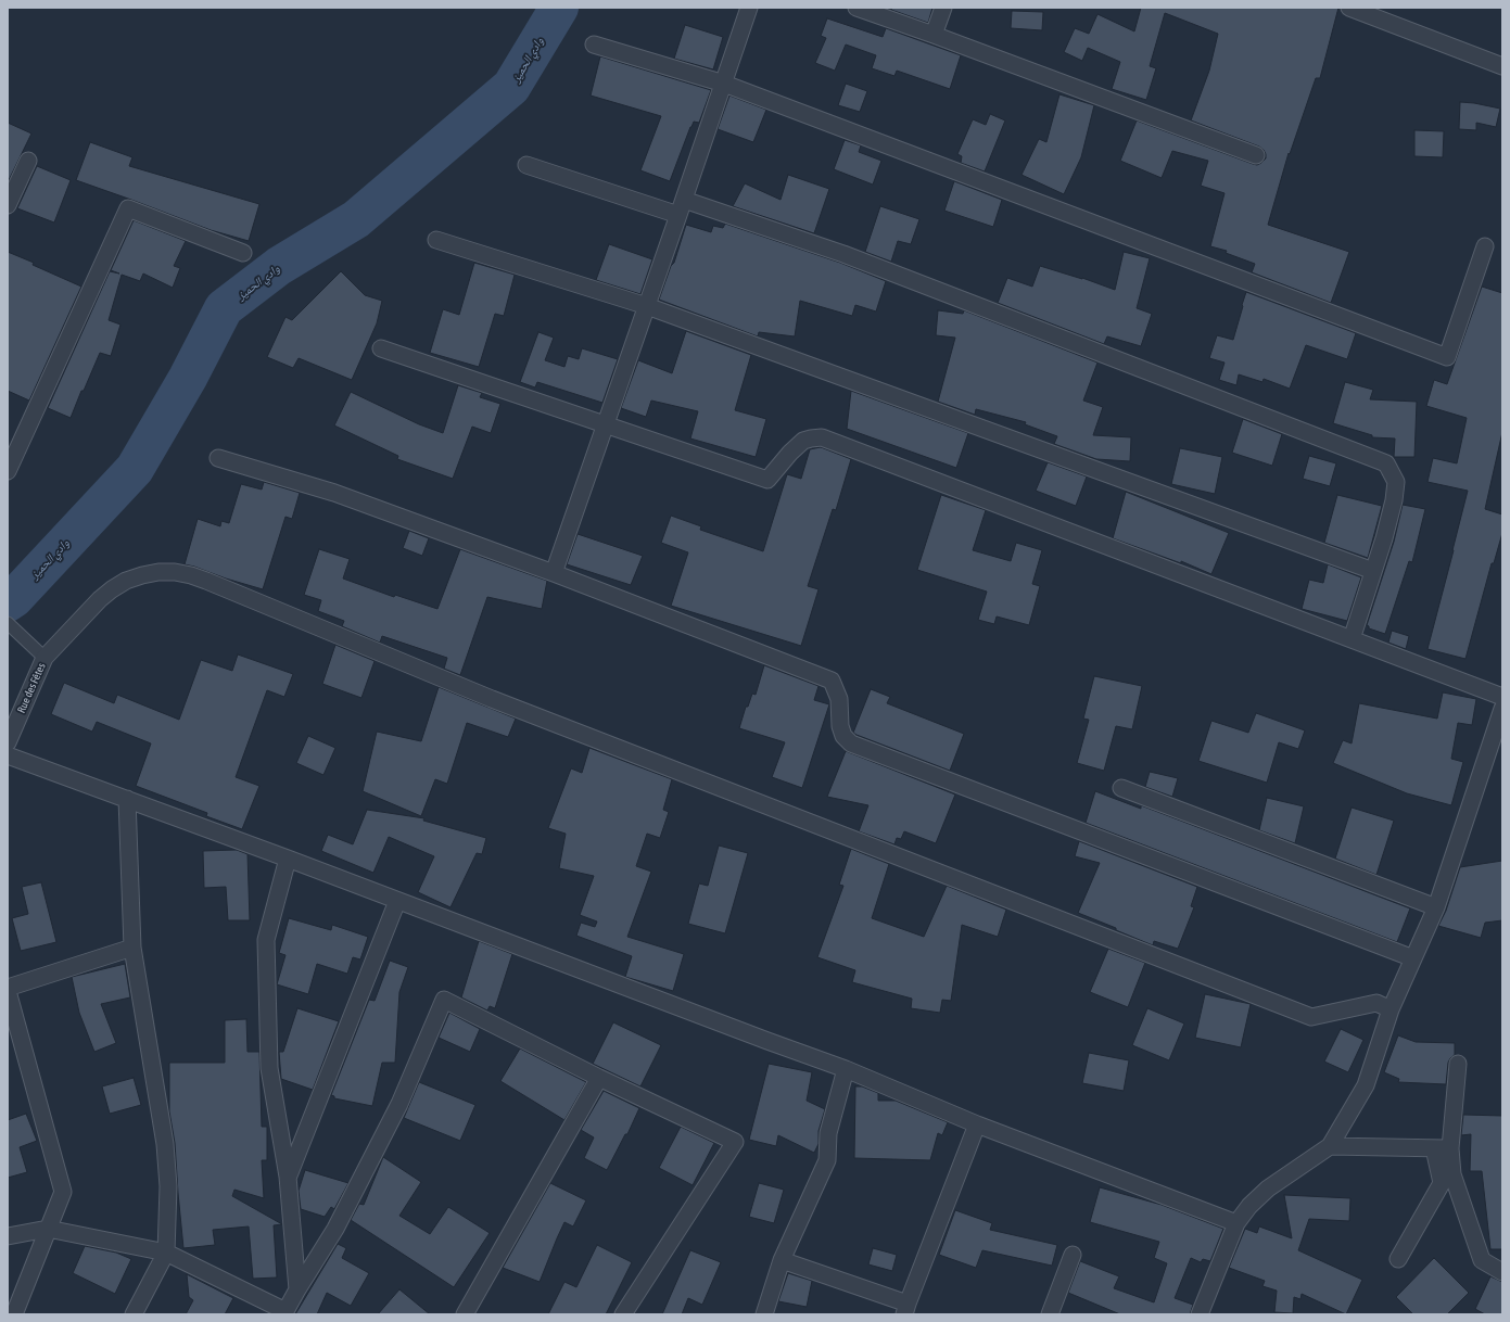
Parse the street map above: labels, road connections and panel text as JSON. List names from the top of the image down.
{
  "streets": {
    "street": ["Rue des Fêtes"]
  },
  "water": ["وادي الحميز"]
}
